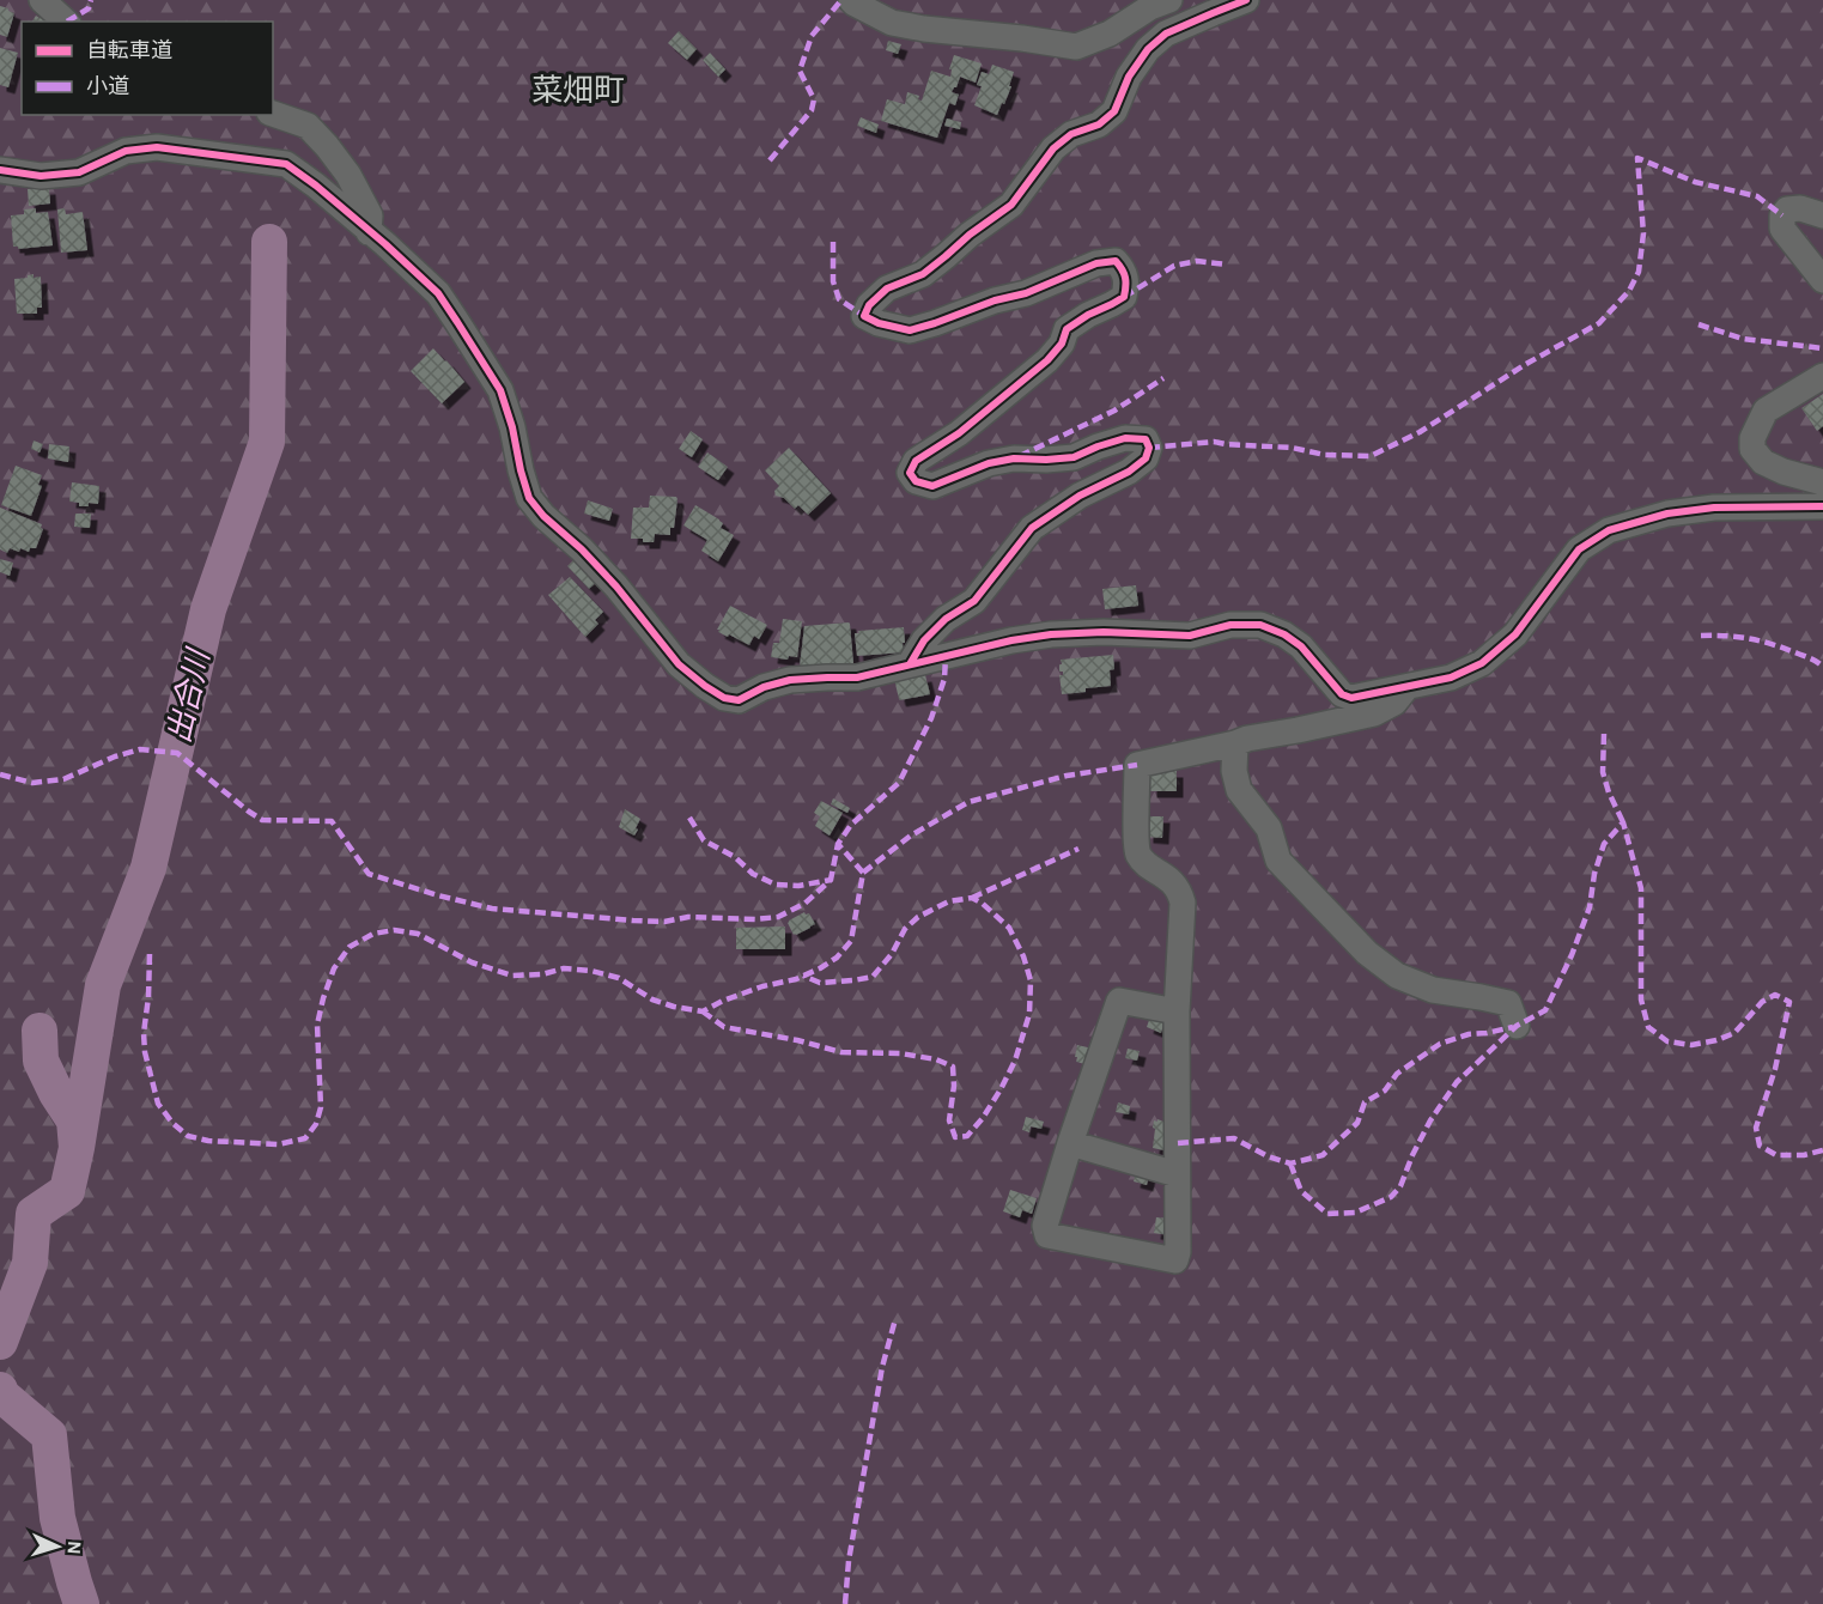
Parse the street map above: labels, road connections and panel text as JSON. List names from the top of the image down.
{
  "districts": ["菜畑町"],
  "water": ["出合川"],
  "legend": ["自転車道", "小道"],
  "north": "right"
}
